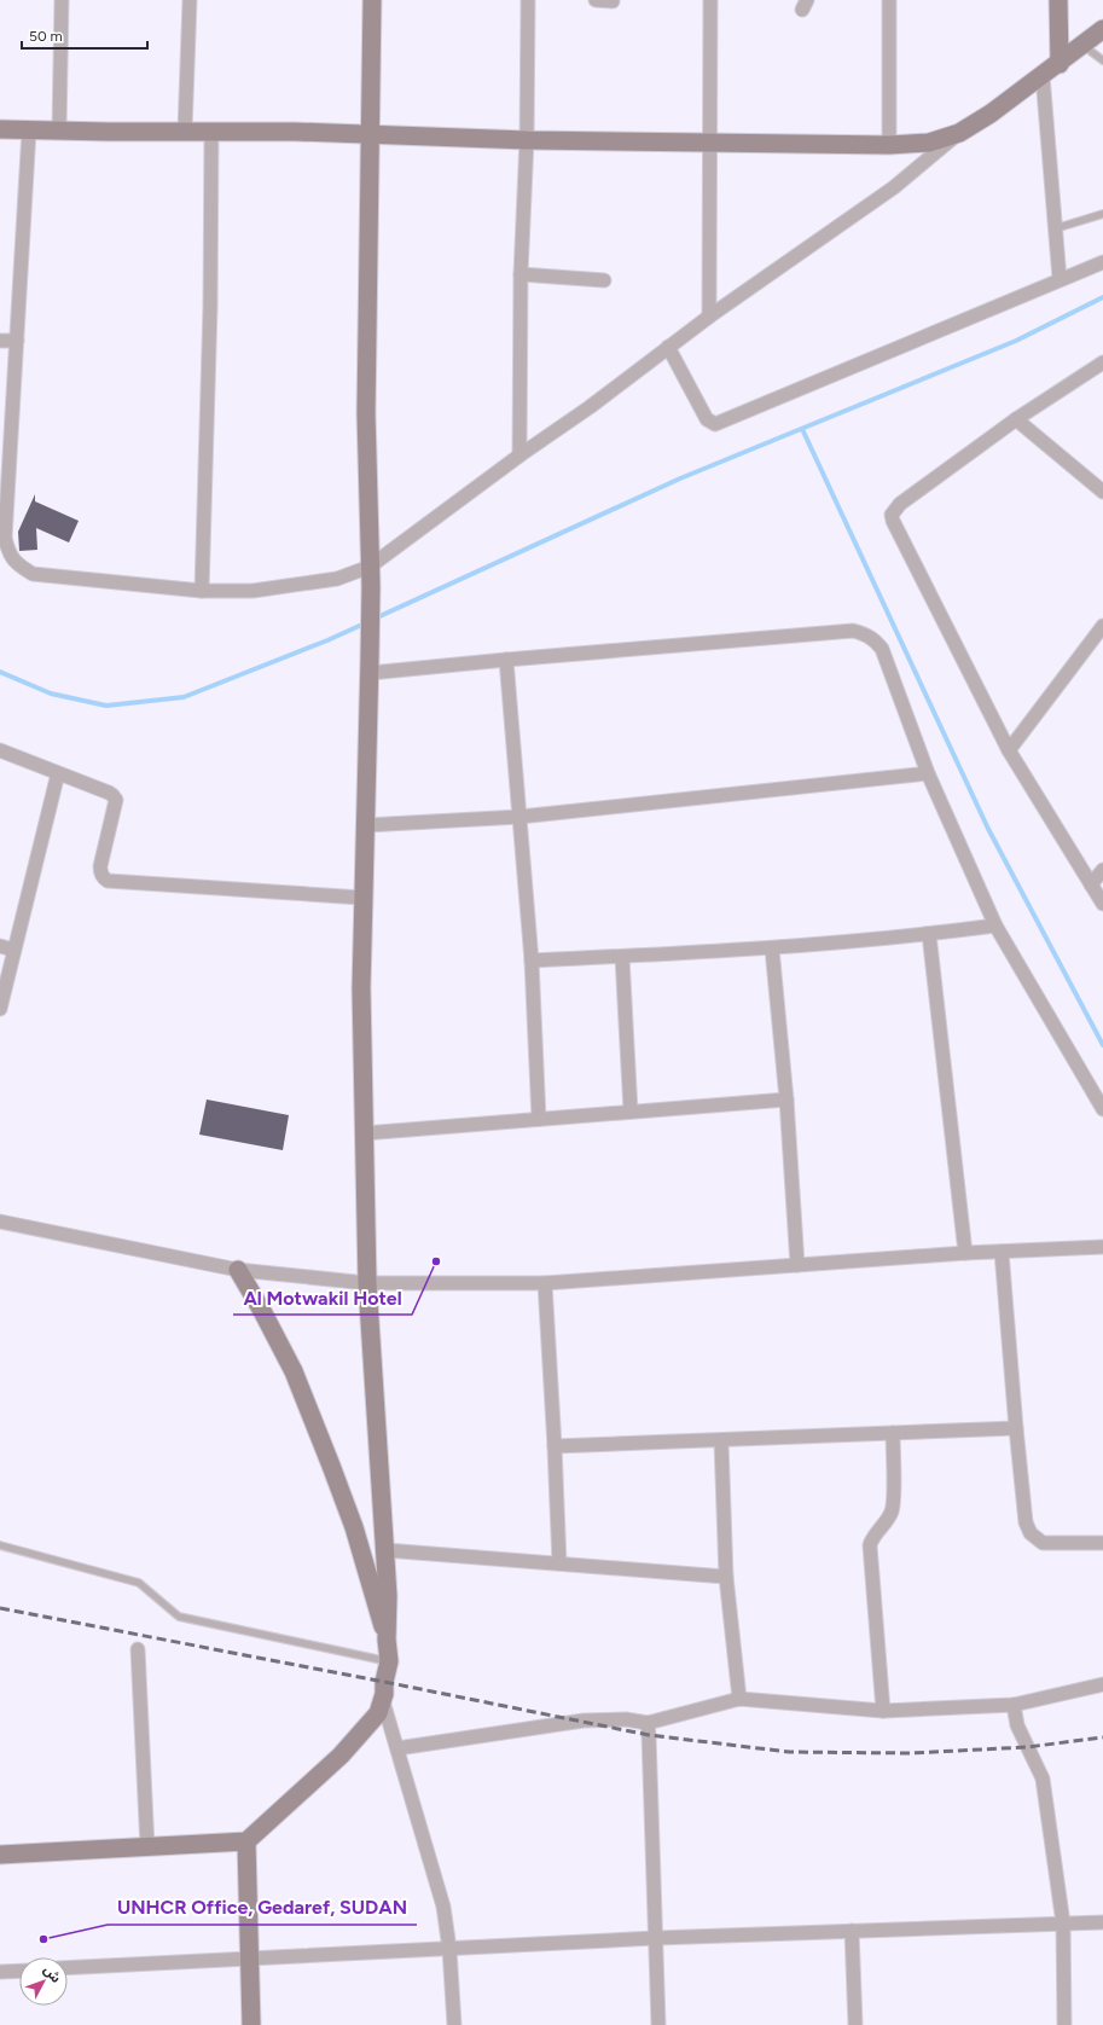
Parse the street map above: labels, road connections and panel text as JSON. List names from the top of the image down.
{
  "places": ["Al Motwakil Hotel", "UNHCR Office, Gedaref, SUDAN"],
  "scale_bar": "50 m",
  "north": "top right"
}
